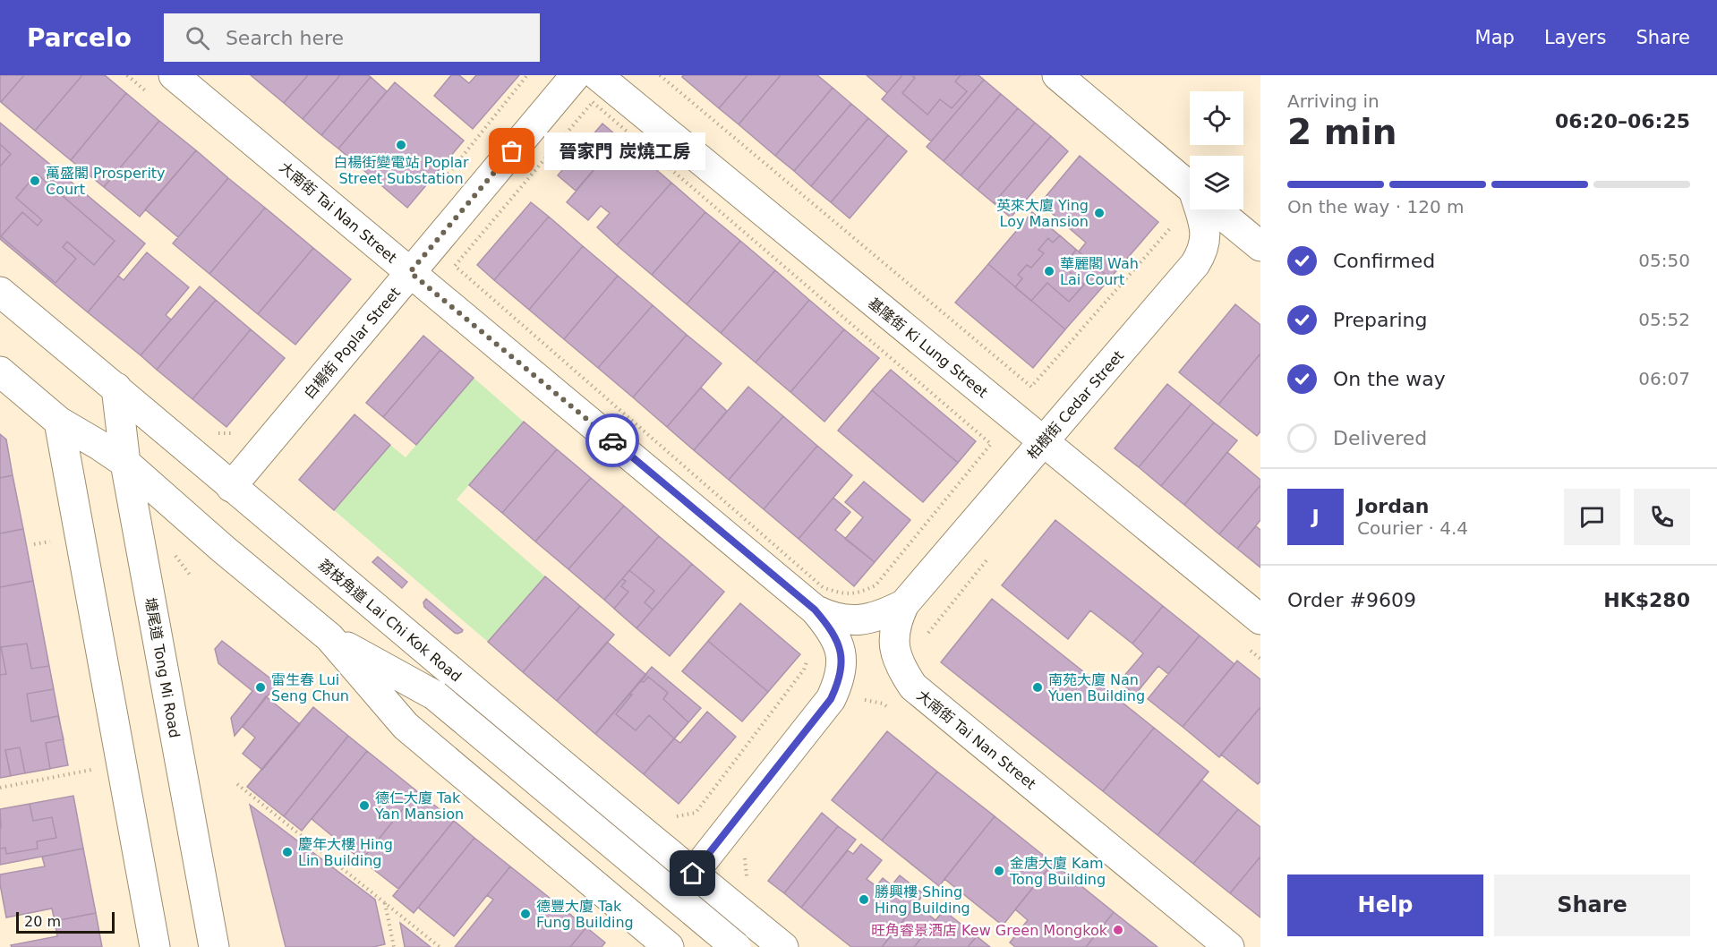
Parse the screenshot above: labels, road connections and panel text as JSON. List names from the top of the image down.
{
  "streets": {
    "main road": [
      "大南街 Tai Nan Street",
      "白楊街 Poplar Street",
      "基隆街 Ki Lung Street",
      "柏樹街 Cedar Street",
      "荔枝角道 Lai Chi Kok Road",
      "塘尾道 Tong Mi Road"
    ]
  },
  "crossings": [
    ["大南街 Tai Nan Street", "白楊街 Poplar Street"],
    ["大南街 Tai Nan Street", "柏樹街 Cedar Street"],
    ["白楊街 Poplar Street", "荔枝角道 Lai Chi Kok Road"],
    ["基隆街 Ki Lung Street", "柏樹街 Cedar Street"],
    ["荔枝角道 Lai Chi Kok Road", "塘尾道 Tong Mi Road"]
  ],
  "places": [
    "白楊街變電站 Poplar Street Substation",
    "晉家門 炭燒工房",
    "萬盛閣 Prosperity Court",
    "英來大廈 Ying Loy Mansion",
    "華麗閣 Wah Lai Court",
    "雷生春 Lui Seng Chun",
    "南苑大廈 Nan Yuen Building",
    "德仁大廈 Tak Yan Mansion",
    "慶年大樓 Hing Lin Building",
    "金唐大廈 Kam Tong Building",
    "勝興樓 Shing Hing Building",
    "德豐大廈 Tak Fung Building",
    "旺角睿景酒店 Kew Green Mongkok"
  ],
  "scale_bar": "20 m",
  "page": {
    "header": "Parcelo",
    "search": "Search here",
    "nav": ["Map", "Layers", "Share"],
    "heading": ["2 min", "Arriving in", "06:20–06:25"],
    "panel": [
      "Jordan",
      "Courier · 4.4",
      "Order #9609",
      "HK$280"
    ],
    "bubble": "晉家門 炭燒工房",
    "bar": "On the way · 120 m",
    "list": [
      ["Confirmed", "05:50"],
      ["Preparing", "05:52"],
      ["On the way", "06:07"],
      "Delivered"
    ],
    "round": "J",
    "buttons": ["Help", "Share"],
    "scale": "20 m"
  }
}
